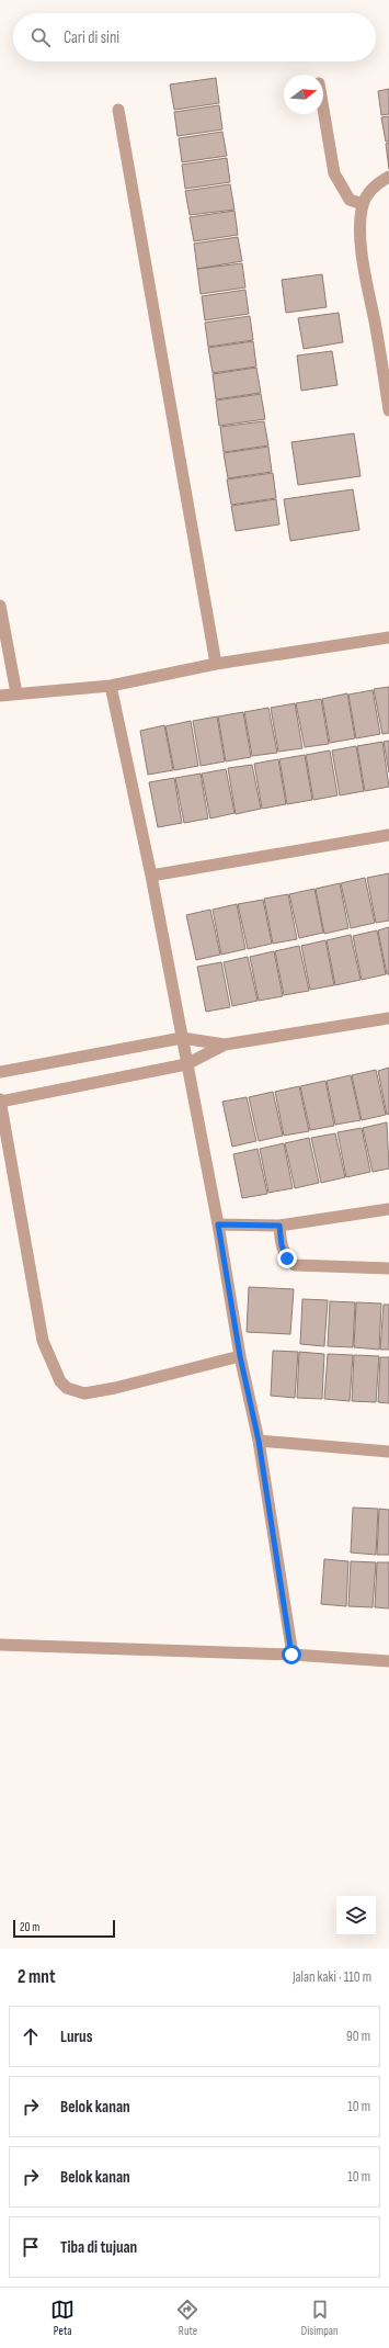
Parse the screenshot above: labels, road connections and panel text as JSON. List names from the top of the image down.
{
  "scale_bar": "20 m",
  "north": "right",
  "page": {
    "search": "Cari di sini",
    "scale": "20 m",
    "heading": ["2 mnt", "Jalan kaki · 110 m"],
    "list": [
      ["Lurus", "90 m"],
      ["Belok kanan", "10 m"],
      ["Belok kanan", "10 m"],
      "Tiba di tujuan"
    ],
    "nav": ["Peta", "Rute", "Disimpan"]
  }
}
